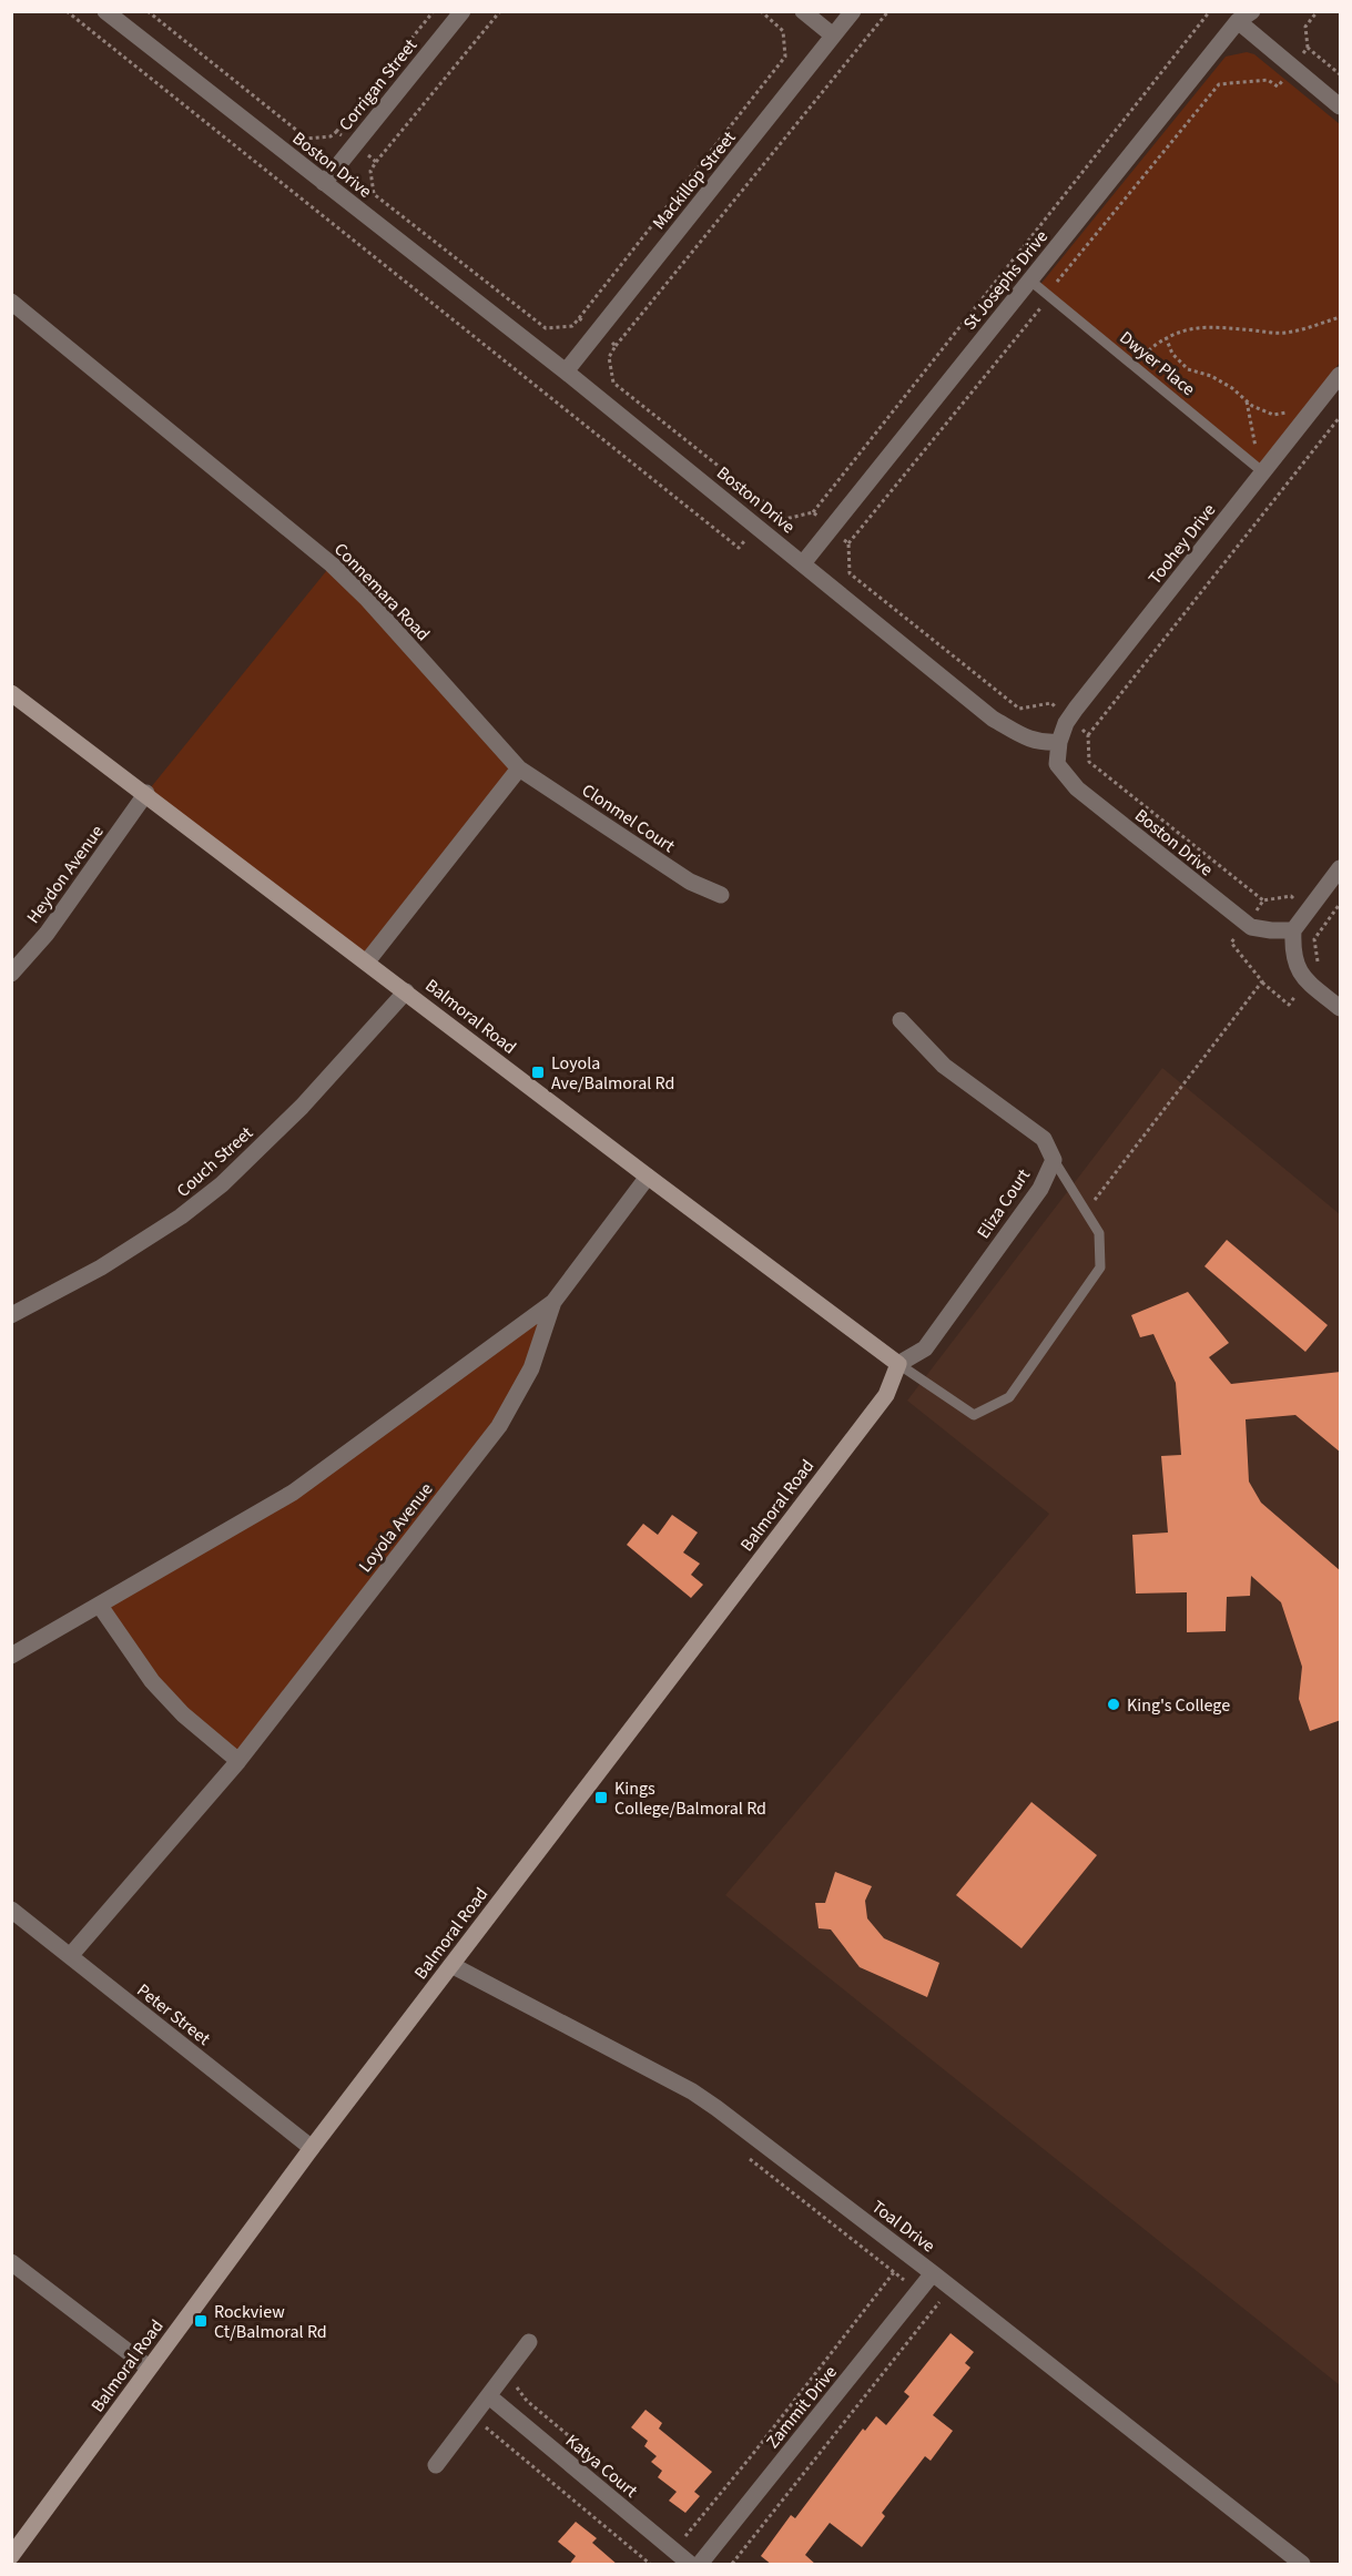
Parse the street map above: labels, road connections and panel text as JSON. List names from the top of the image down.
{
  "streets": {
    "street": [
      "Corrigan Street",
      "Boston Drive",
      "Mackillop Street",
      "St Josephs Drive",
      "Toohey Drive",
      "Connemara Road",
      "Clonmel Court",
      "Heydon Avenue",
      "Balmoral Road",
      "Couch Street",
      "Eliza Court",
      "Loyola Avenue",
      "Peter Street",
      "Toal Drive",
      "Zammit Drive",
      "Katya Court"
    ],
    "lane": ["Dwyer Place"]
  },
  "crossings": [
    ["Corrigan Street", "Boston Drive"],
    ["Boston Drive", "Mackillop Street"],
    ["Boston Drive", "St Josephs Drive"],
    ["Boston Drive", "Toohey Drive"],
    ["St Josephs Drive", "Dwyer Place"],
    ["Dwyer Place", "Toohey Drive"],
    ["Connemara Road", "Clonmel Court"],
    ["Heydon Avenue", "Balmoral Road"],
    ["Balmoral Road", "Couch Street"],
    ["Balmoral Road", "Eliza Court"],
    ["Balmoral Road", "Loyola Avenue"],
    ["Balmoral Road", "Peter Street"],
    ["Balmoral Road", "Toal Drive"],
    ["Loyola Avenue", "Peter Street"],
    ["Toal Drive", "Zammit Drive"]
  ],
  "places": {
    "transit": ["Loyola Ave/Balmoral Rd", "Kings College/Balmoral Rd", "Rockview Ct/Balmoral Rd"],
    "other": ["King's College"]
  }
}
